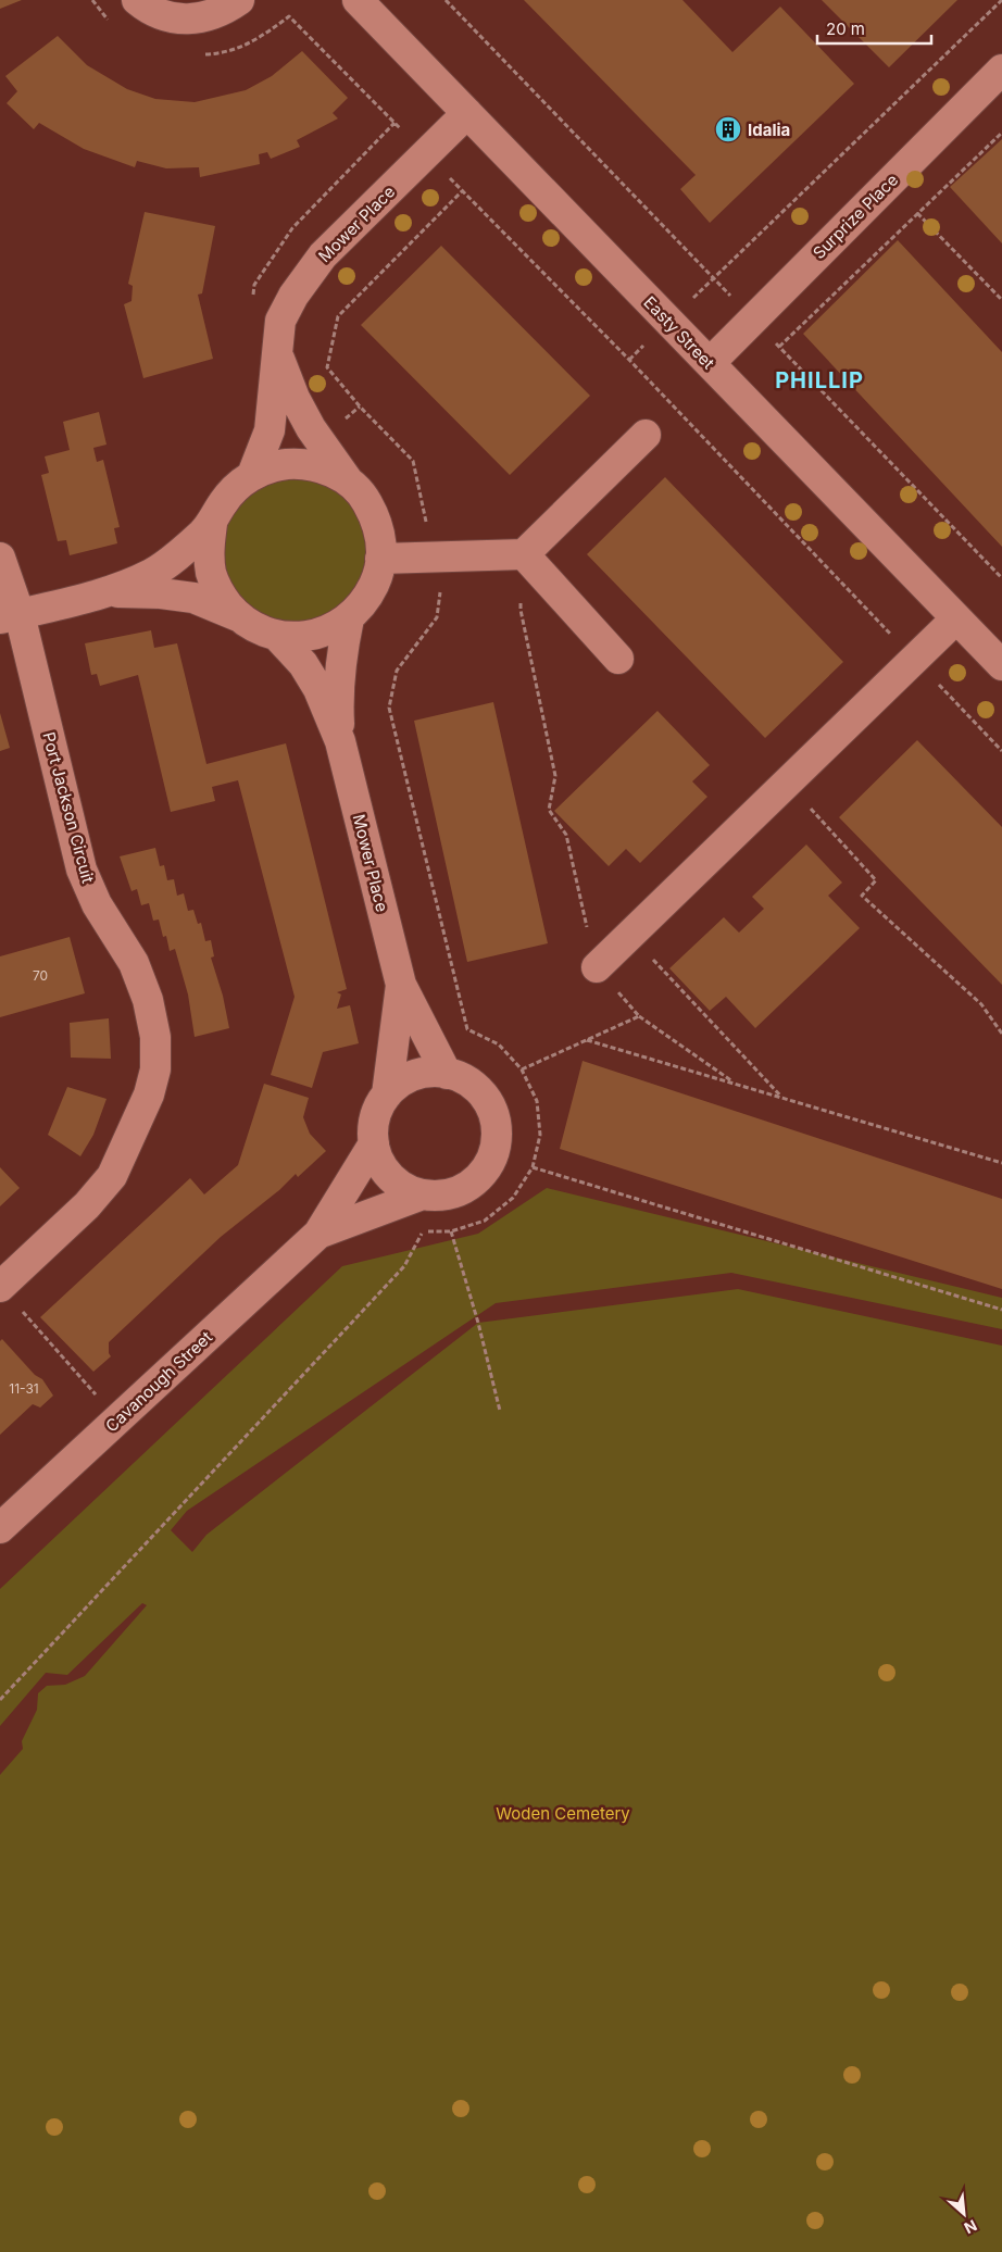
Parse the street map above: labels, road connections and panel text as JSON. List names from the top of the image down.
{
  "streets": {
    "street": [
      "Surprize Place",
      "Mower Place",
      "Easty Street",
      "Port Jackson Circuit",
      "Cavanough Street"
    ]
  },
  "crossings": [
    ["Surprize Place", "Easty Street"],
    ["Mower Place", "Easty Street"],
    ["Mower Place", "Cavanough Street"]
  ],
  "districts": ["PHILLIP"],
  "parks": ["Woden Cemetery"],
  "places": {
    "building": ["Idalia"]
  },
  "house_numbers": ["70", "11-31"],
  "scale_bar": "20 m",
  "north": "bottom right"
}
